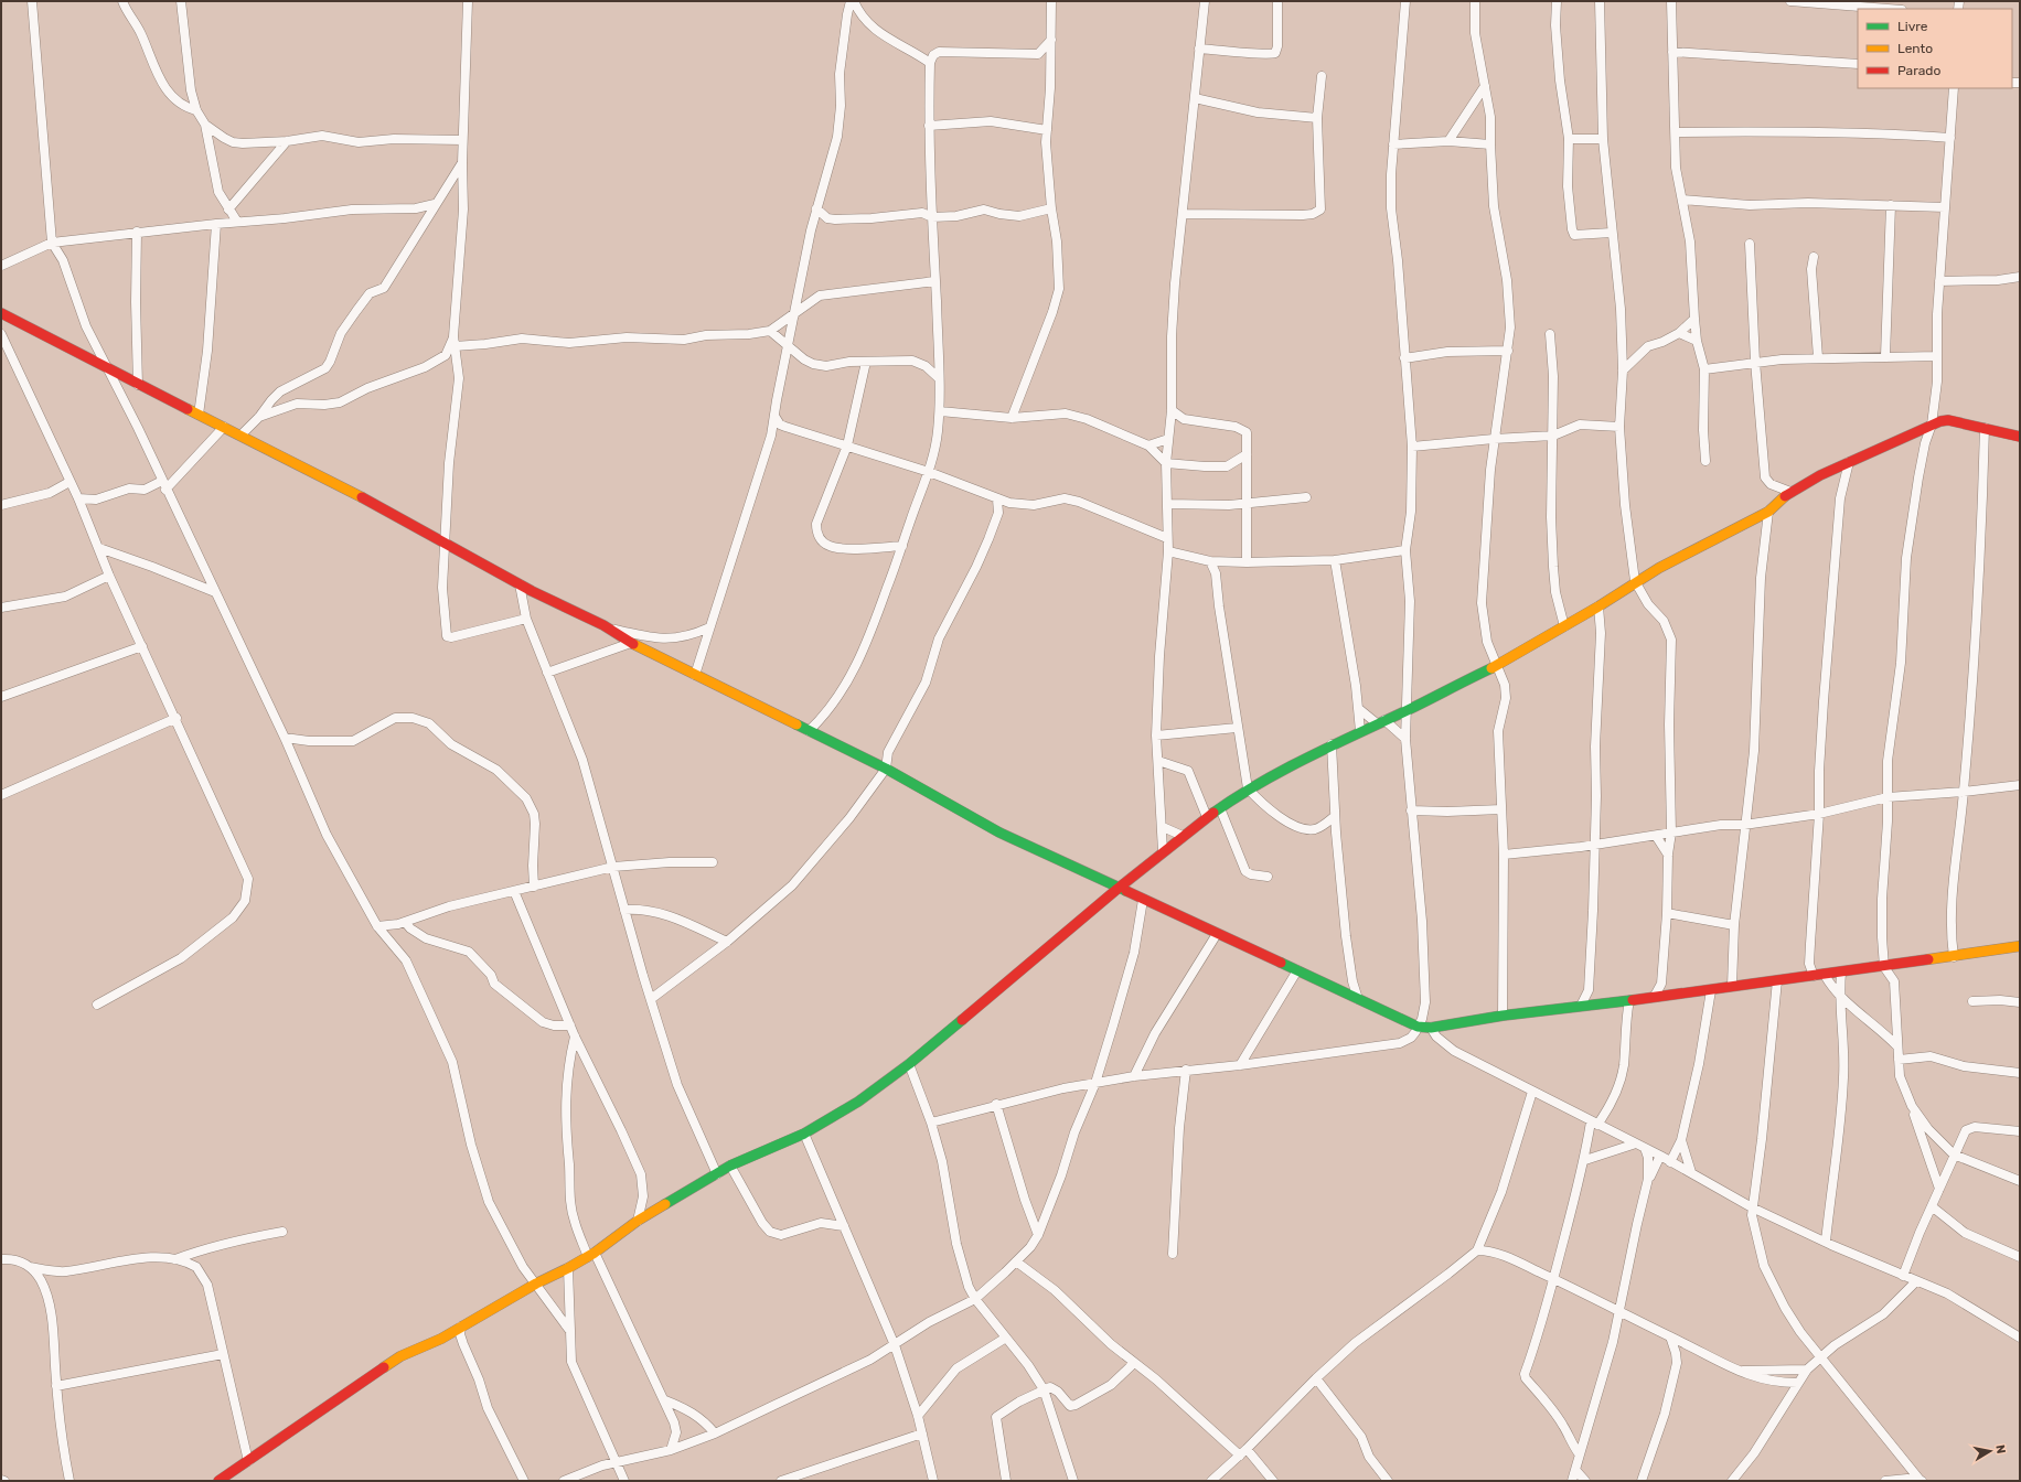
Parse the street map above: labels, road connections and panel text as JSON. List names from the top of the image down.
{
  "legend": ["Livre", "Lento", "Parado"],
  "north": "right"
}
